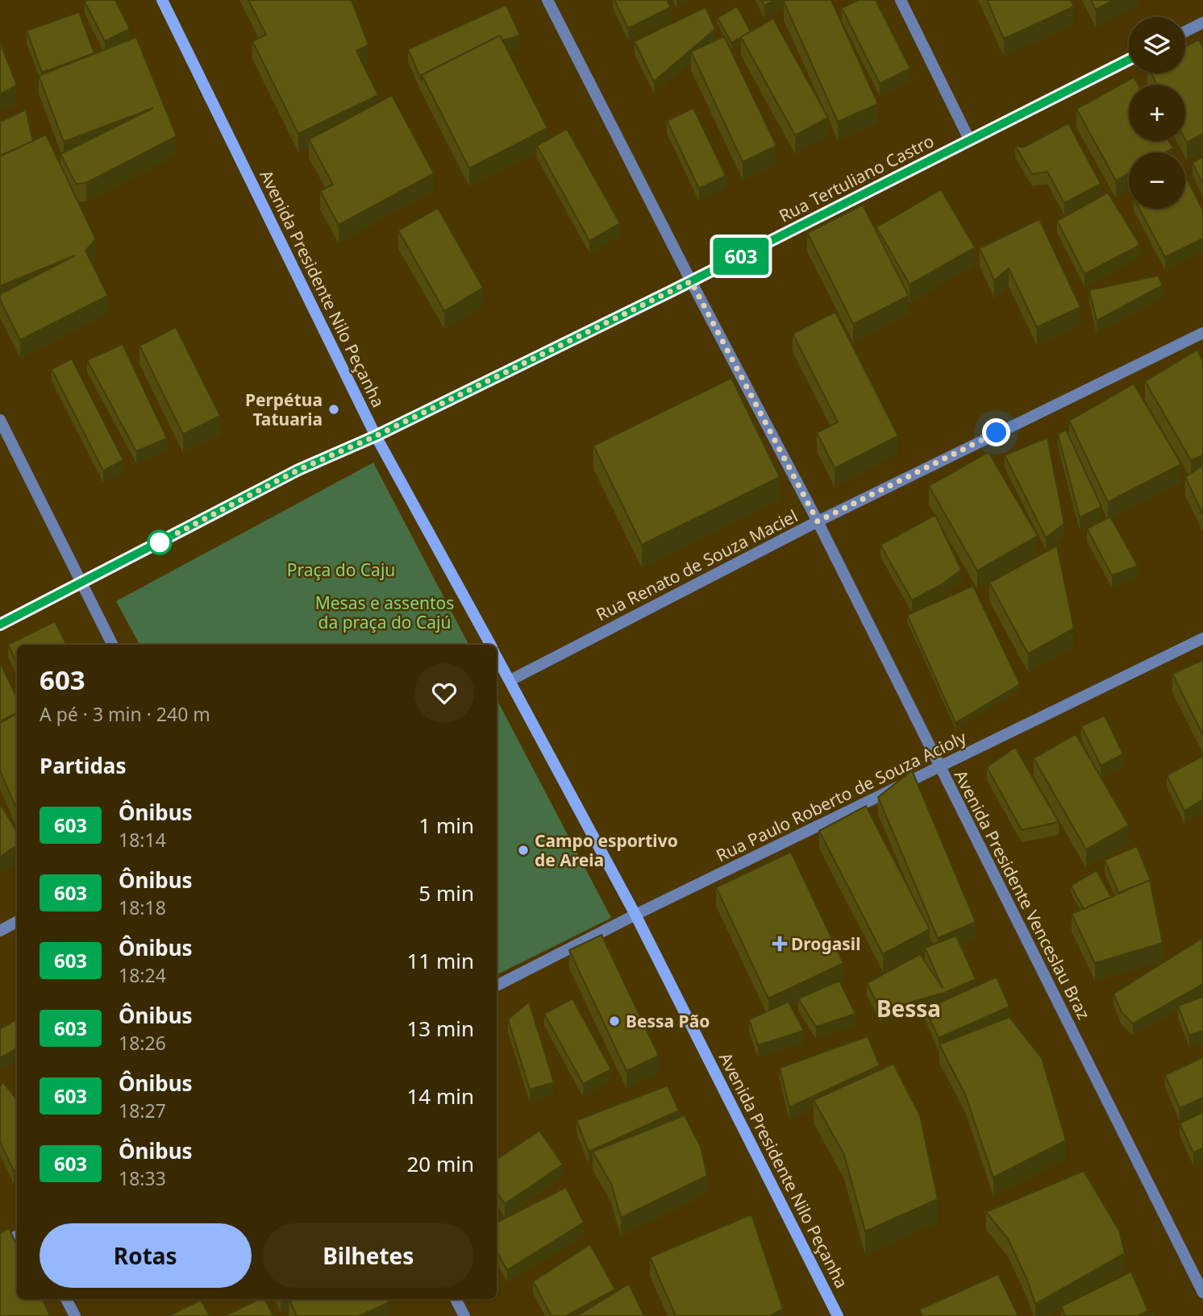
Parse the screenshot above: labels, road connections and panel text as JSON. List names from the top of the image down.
{
  "streets": {
    "main road": ["Avenida Presidente Nilo Peçanha"],
    "street": [
      "Rua Tertuliano Castro",
      "Rua Renato de Souza Maciel",
      "Rua Paulo Roberto de Souza Acioly",
      "Avenida Presidente Venceslau Braz"
    ]
  },
  "crossings": [
    ["Rua Tertuliano Castro", "Avenida Presidente Nilo Peçanha"],
    ["Rua Tertuliano Castro", "Avenida Presidente Venceslau Braz"],
    ["Avenida Presidente Nilo Peçanha", "Rua Renato de Souza Maciel"],
    ["Avenida Presidente Nilo Peçanha", "Rua Paulo Roberto de Souza Acioly"],
    ["Rua Renato de Souza Maciel", "Avenida Presidente Venceslau Braz"],
    ["Rua Paulo Roberto de Souza Acioly", "Avenida Presidente Venceslau Braz"]
  ],
  "districts": ["Bessa"],
  "parks": ["Praça do Caju", "Mesas e assentos da praça do Cajú"],
  "places": {
    "other": ["Perpétua Tatuaria", "Campo esportivo de Areia", "Bessa Pão"],
    "health": ["Drogasil"]
  },
  "lines": ["bus line 603"],
  "page": {
    "on_map": "603",
    "map_buttons": ["+", "−"],
    "heading": [
      ["603", "A pé · 3 min · 240 m"],
      "Partidas"
    ],
    "list": [
      {
        "mark": "603",
        "name": "Ônibus",
        "note": "18:14",
        "value": "1 min"
      },
      {
        "mark": "603",
        "name": "Ônibus",
        "note": "18:18",
        "value": "5 min"
      },
      {
        "mark": "603",
        "name": "Ônibus",
        "note": "18:24",
        "value": "11 min"
      },
      {
        "mark": "603",
        "name": "Ônibus",
        "note": "18:26",
        "value": "13 min"
      },
      {
        "mark": "603",
        "name": "Ônibus",
        "note": "18:27",
        "value": "14 min"
      },
      {
        "mark": "603",
        "name": "Ônibus",
        "note": "18:33",
        "value": "20 min"
      }
    ],
    "buttons": ["Rotas", "Bilhetes"]
  }
}
